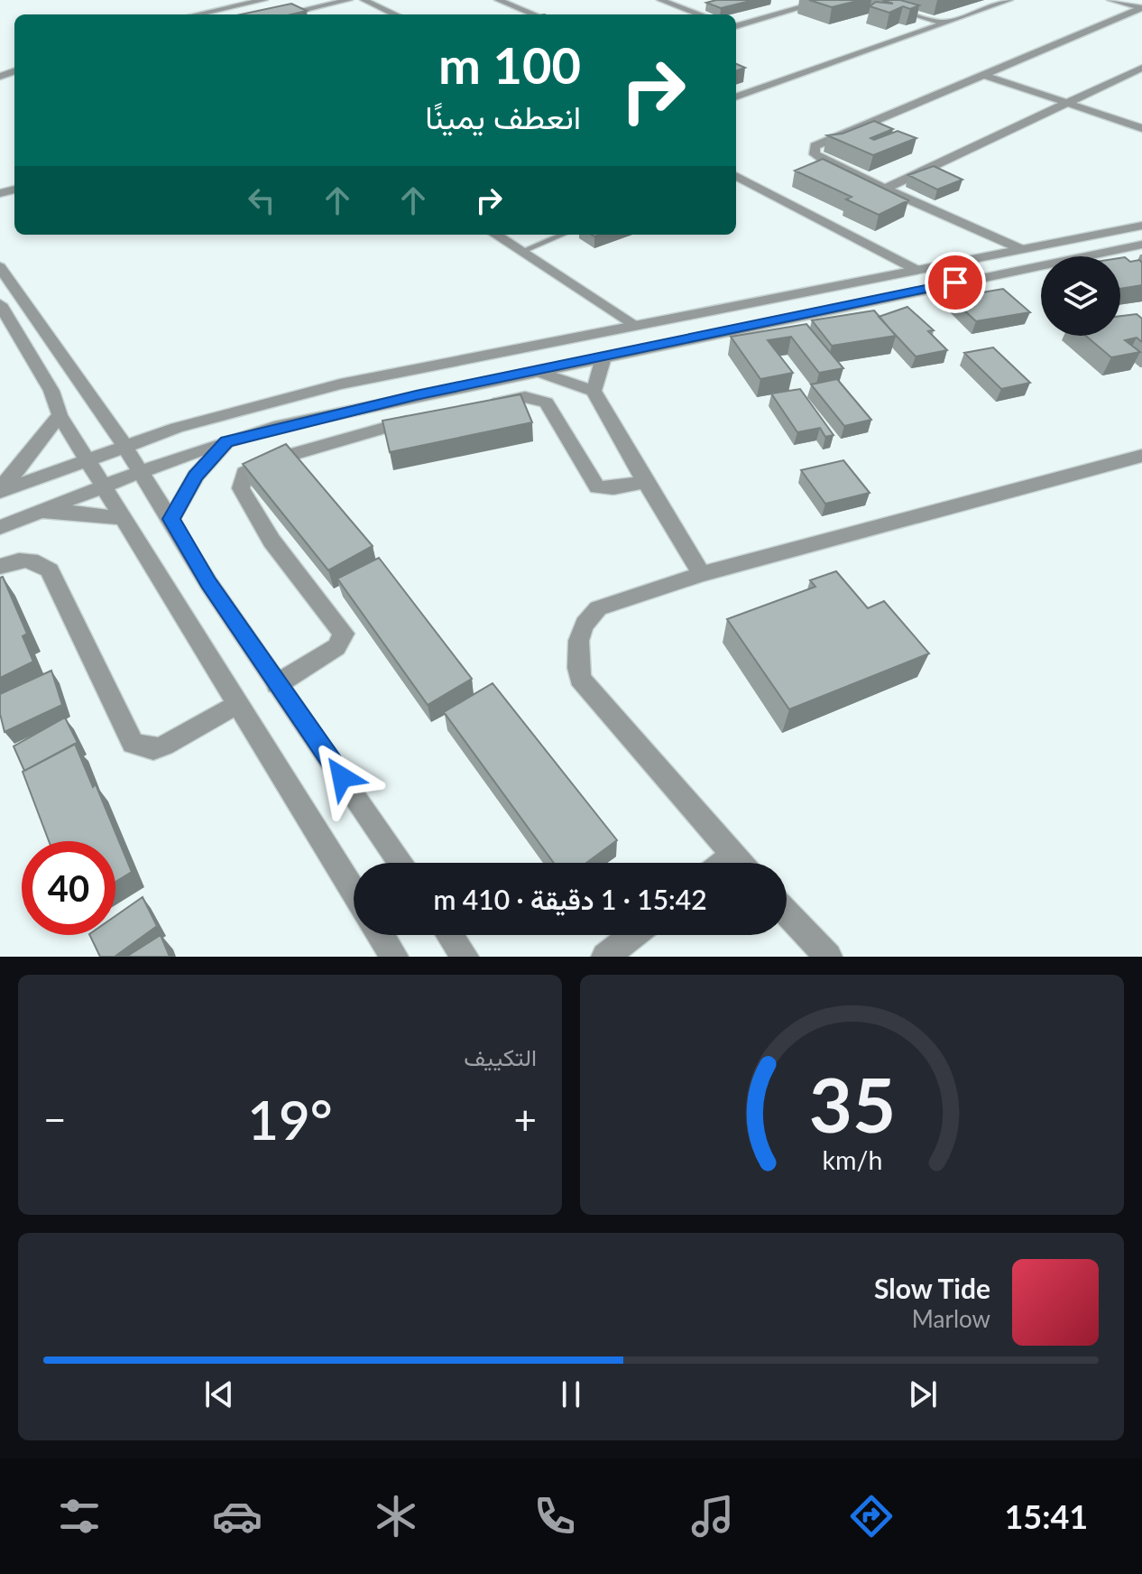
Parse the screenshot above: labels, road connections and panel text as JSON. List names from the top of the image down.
{
  "page": {
    "turn": ["100 m", "انعطف يمينًا"],
    "limit": "40",
    "trip": "15:42 · 1 دقيقة · 410 m",
    "tile": "التكييف",
    "heat": ["−", "19°", "+"],
    "song": ["Slow Tide", "Marlow"],
    "tabs": "15:41",
    "gauge": ["35", "km/h"]
  }
}
